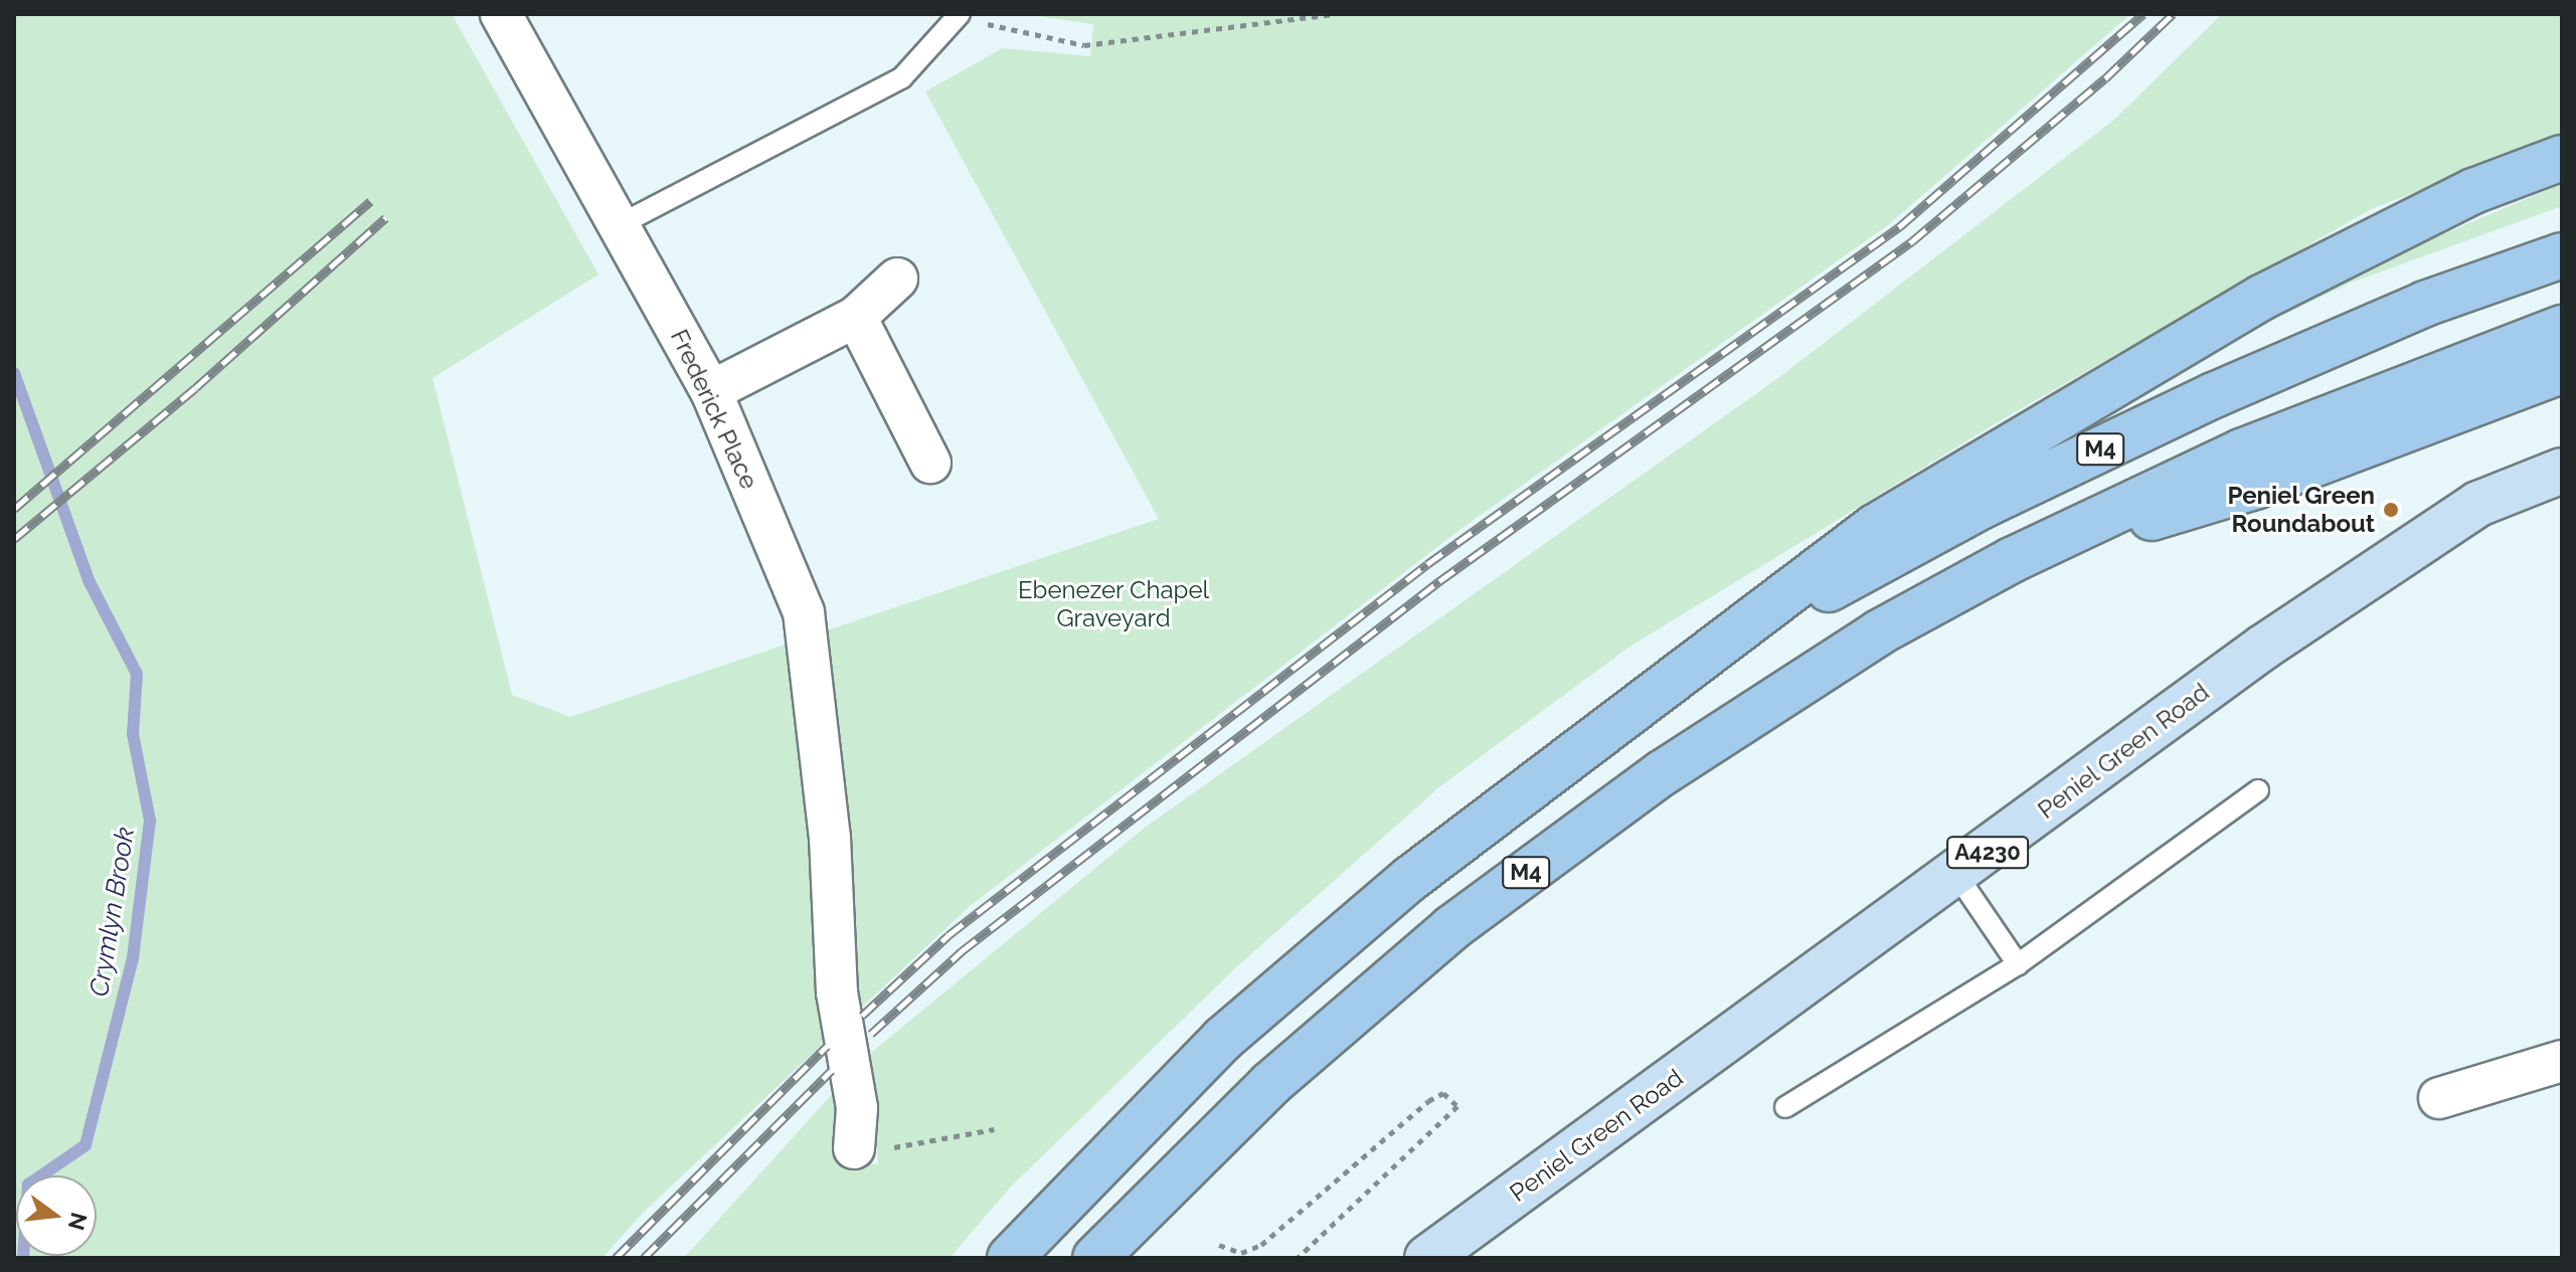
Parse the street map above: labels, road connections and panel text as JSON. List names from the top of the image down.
{
  "streets": {
    "highway": ["M4"],
    "main road": ["Peniel Green Road", "A4230"],
    "street": ["Frederick Place"]
  },
  "water": ["Crymlyn Brook"],
  "parks": ["Ebenezer Chapel Graveyard"],
  "places": ["Peniel Green Roundabout"],
  "north": "right"
}
